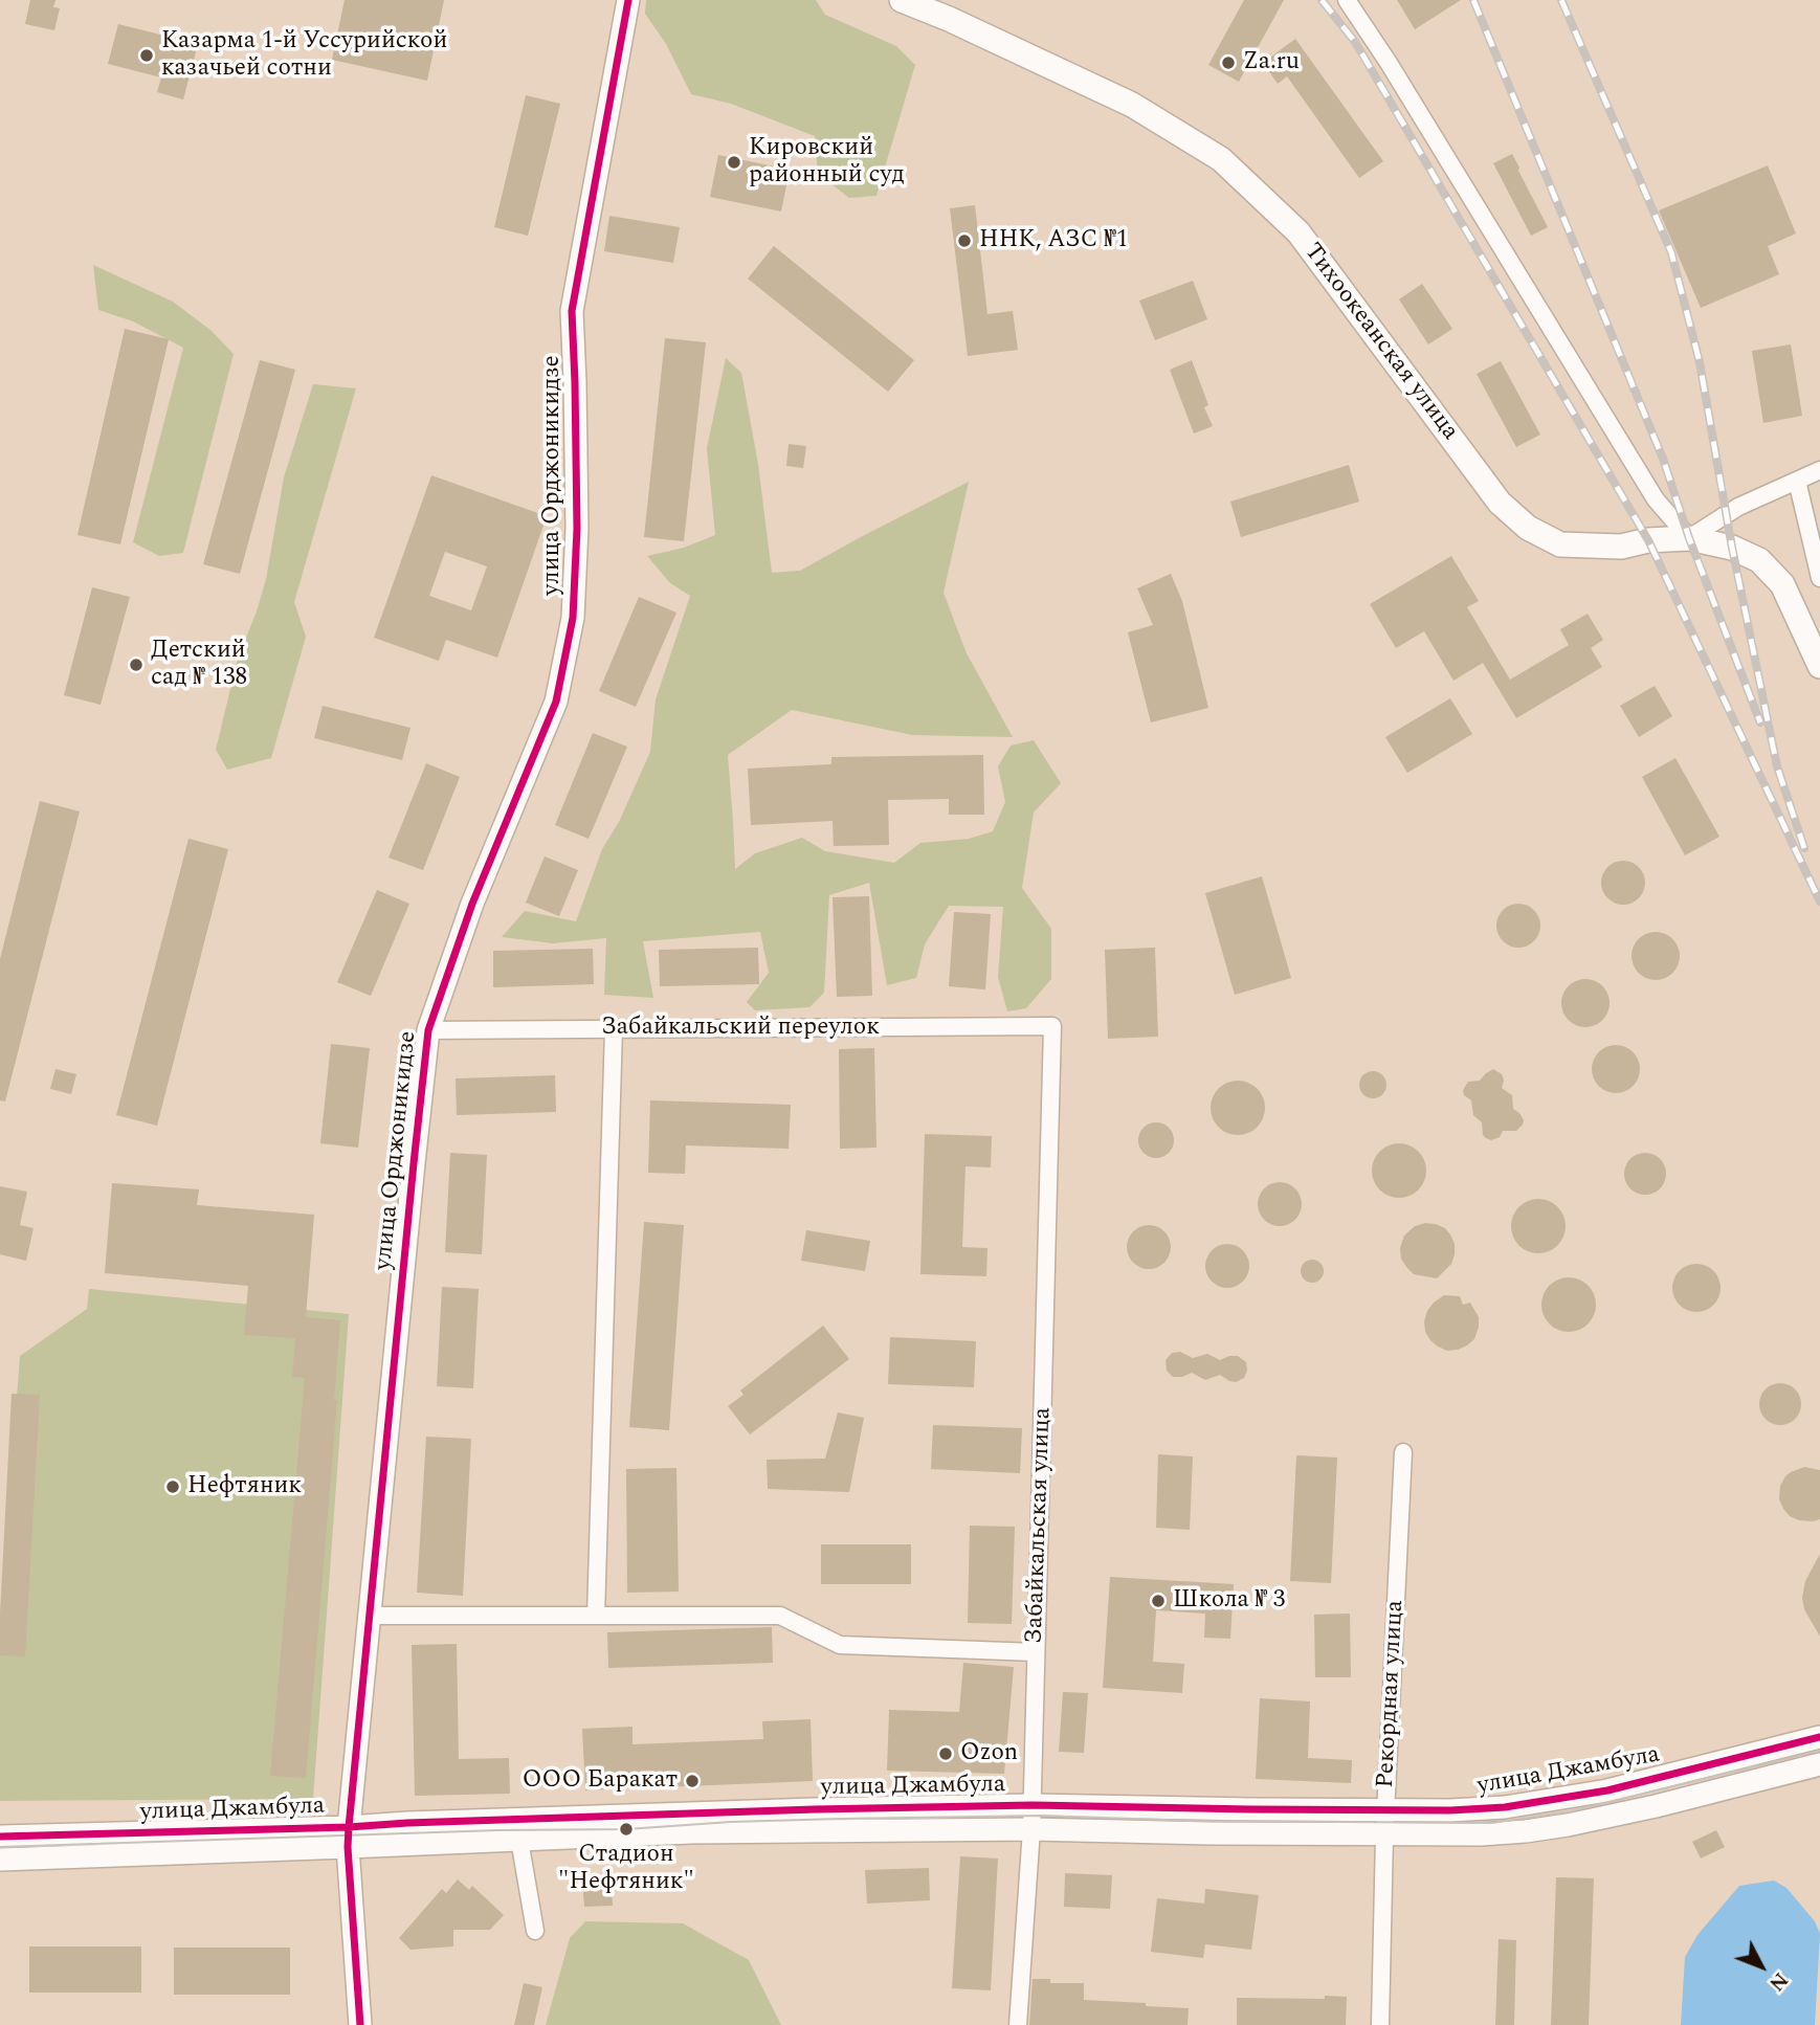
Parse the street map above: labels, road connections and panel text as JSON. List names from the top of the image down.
{
  "streets": {
    "main road": ["Тихоокеанская улица"],
    "street": [
      "улица Орджоникидзе",
      "Забайкальский переулок",
      "Забайкальская улица",
      "Рекордная улица",
      "улица Джамбула"
    ]
  },
  "crossings": [
    ["улица Орджоникидзе", "Забайкальский переулок"],
    ["улица Орджоникидзе", "улица Джамбула"],
    ["Забайкальский переулок", "Забайкальская улица"],
    ["Забайкальская улица", "улица Джамбула"],
    ["Рекордная улица", "улица Джамбула"]
  ],
  "places": [
    "Казарма 1-й Уссурийской казачьей сотни",
    "Za.ru",
    "Кировский районный суд",
    "ННК, АЗС №1",
    "Детский сад № 138",
    "Нефтяник",
    "Школа № 3",
    "Ozon",
    "ООО Баракат",
    "Стадион \"Нефтяник\""
  ],
  "north": "bottom right"
}
